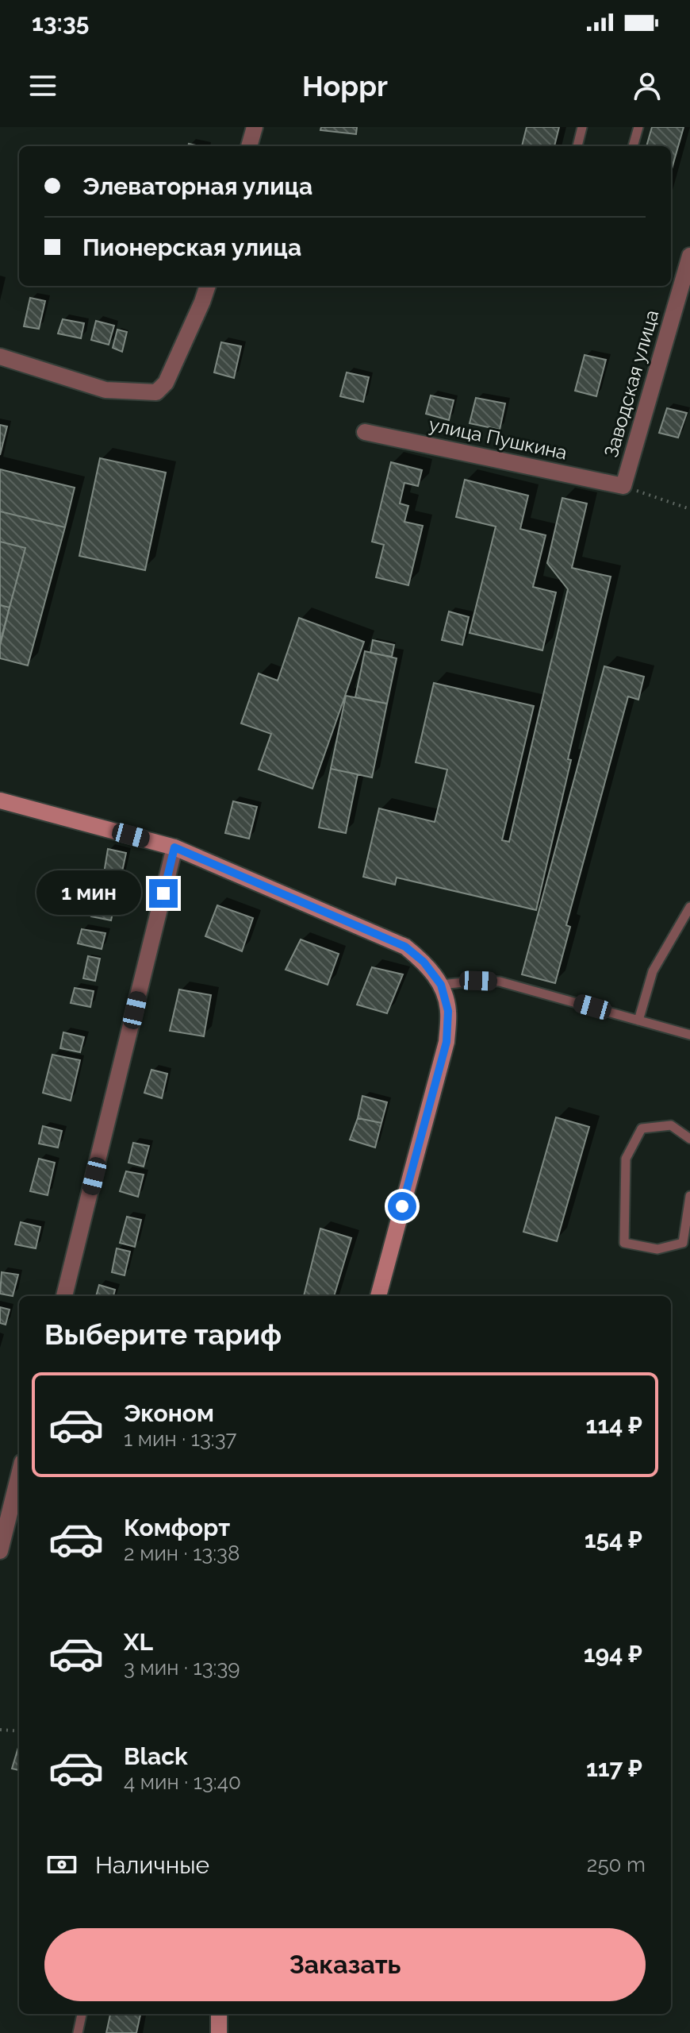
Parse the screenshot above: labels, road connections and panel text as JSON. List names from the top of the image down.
{
  "streets": {
    "street": ["Заводская улица", "улица Пушкина"]
  },
  "crossings": [
    ["Заводская улица", "улица Пушкина"]
  ],
  "page": {
    "status": "13:35",
    "header": "Hoppr",
    "banner": ["Элеваторная улица", "Пионерская улица"],
    "bubble": "1 мин",
    "heading": "Выберите тариф",
    "list": [
      {
        "name": "Эконом",
        "note": "1 мин · 13:37",
        "value": "114 ₽"
      },
      {
        "name": "Комфорт",
        "note": "2 мин · 13:38",
        "value": "154 ₽"
      },
      {
        "name": "XL",
        "note": "3 мин · 13:39",
        "value": "194 ₽"
      },
      {
        "name": "Black",
        "note": "4 мин · 13:40",
        "value": "117 ₽"
      }
    ],
    "pay": ["Наличные", "250 m"],
    "buttons": "Заказать"
  }
}
